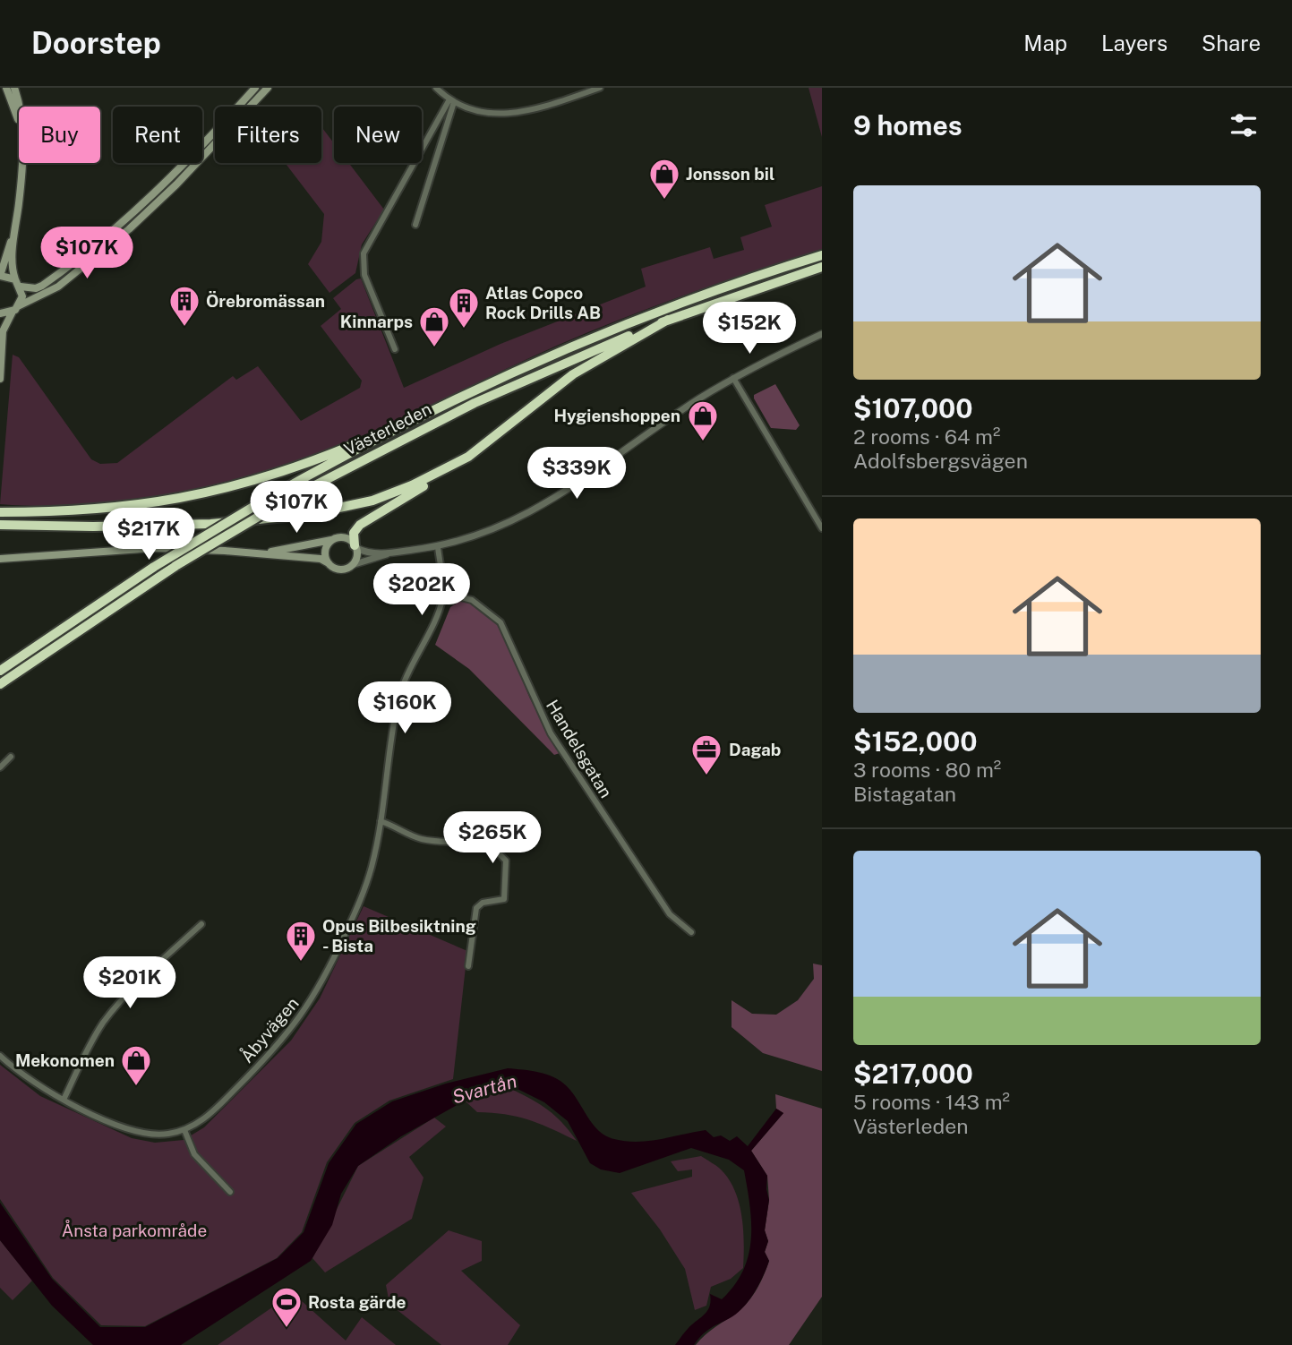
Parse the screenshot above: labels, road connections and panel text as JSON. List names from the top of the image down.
{
  "streets": {
    "highway": ["Västerleden"],
    "street": ["Handelsgatan", "Åbyvägen"]
  },
  "crossings": [
    ["Handelsgatan", "Åbyvägen"]
  ],
  "water": ["Svartån"],
  "parks": ["Ånsta parkområde"],
  "places": {
    "shop": [
      "Jonsson bil",
      "Kinnarps",
      "Hygienshoppen",
      "Mekonomen"
    ],
    "building": ["Örebromässan", "Atlas Copco Rock Drills AB", "Opus Bilbesiktning - Bista"],
    "office": ["Dagab"],
    "sports": ["Rosta gärde"]
  },
  "page": {
    "header": "Doorstep",
    "nav": ["Map", "Layers", "Share"],
    "heading": "9 homes",
    "chip": [
      "Buy",
      "Rent",
      "Filters",
      "New"
    ],
    "list": [
      {
        "name": "$107,000",
        "note": "2 rooms · 64 m² · Adolfsbergsvägen"
      },
      {
        "name": "$152,000",
        "note": "3 rooms · 80 m² · Bistagatan"
      },
      {
        "name": "$217,000",
        "note": "5 rooms · 143 m² · Västerleden"
      }
    ],
    "price": [
      "$107K",
      "$152K",
      "$339K",
      "$107K",
      "$217K",
      "$202K",
      "$160K",
      "$265K",
      "$201K"
    ]
  }
}
